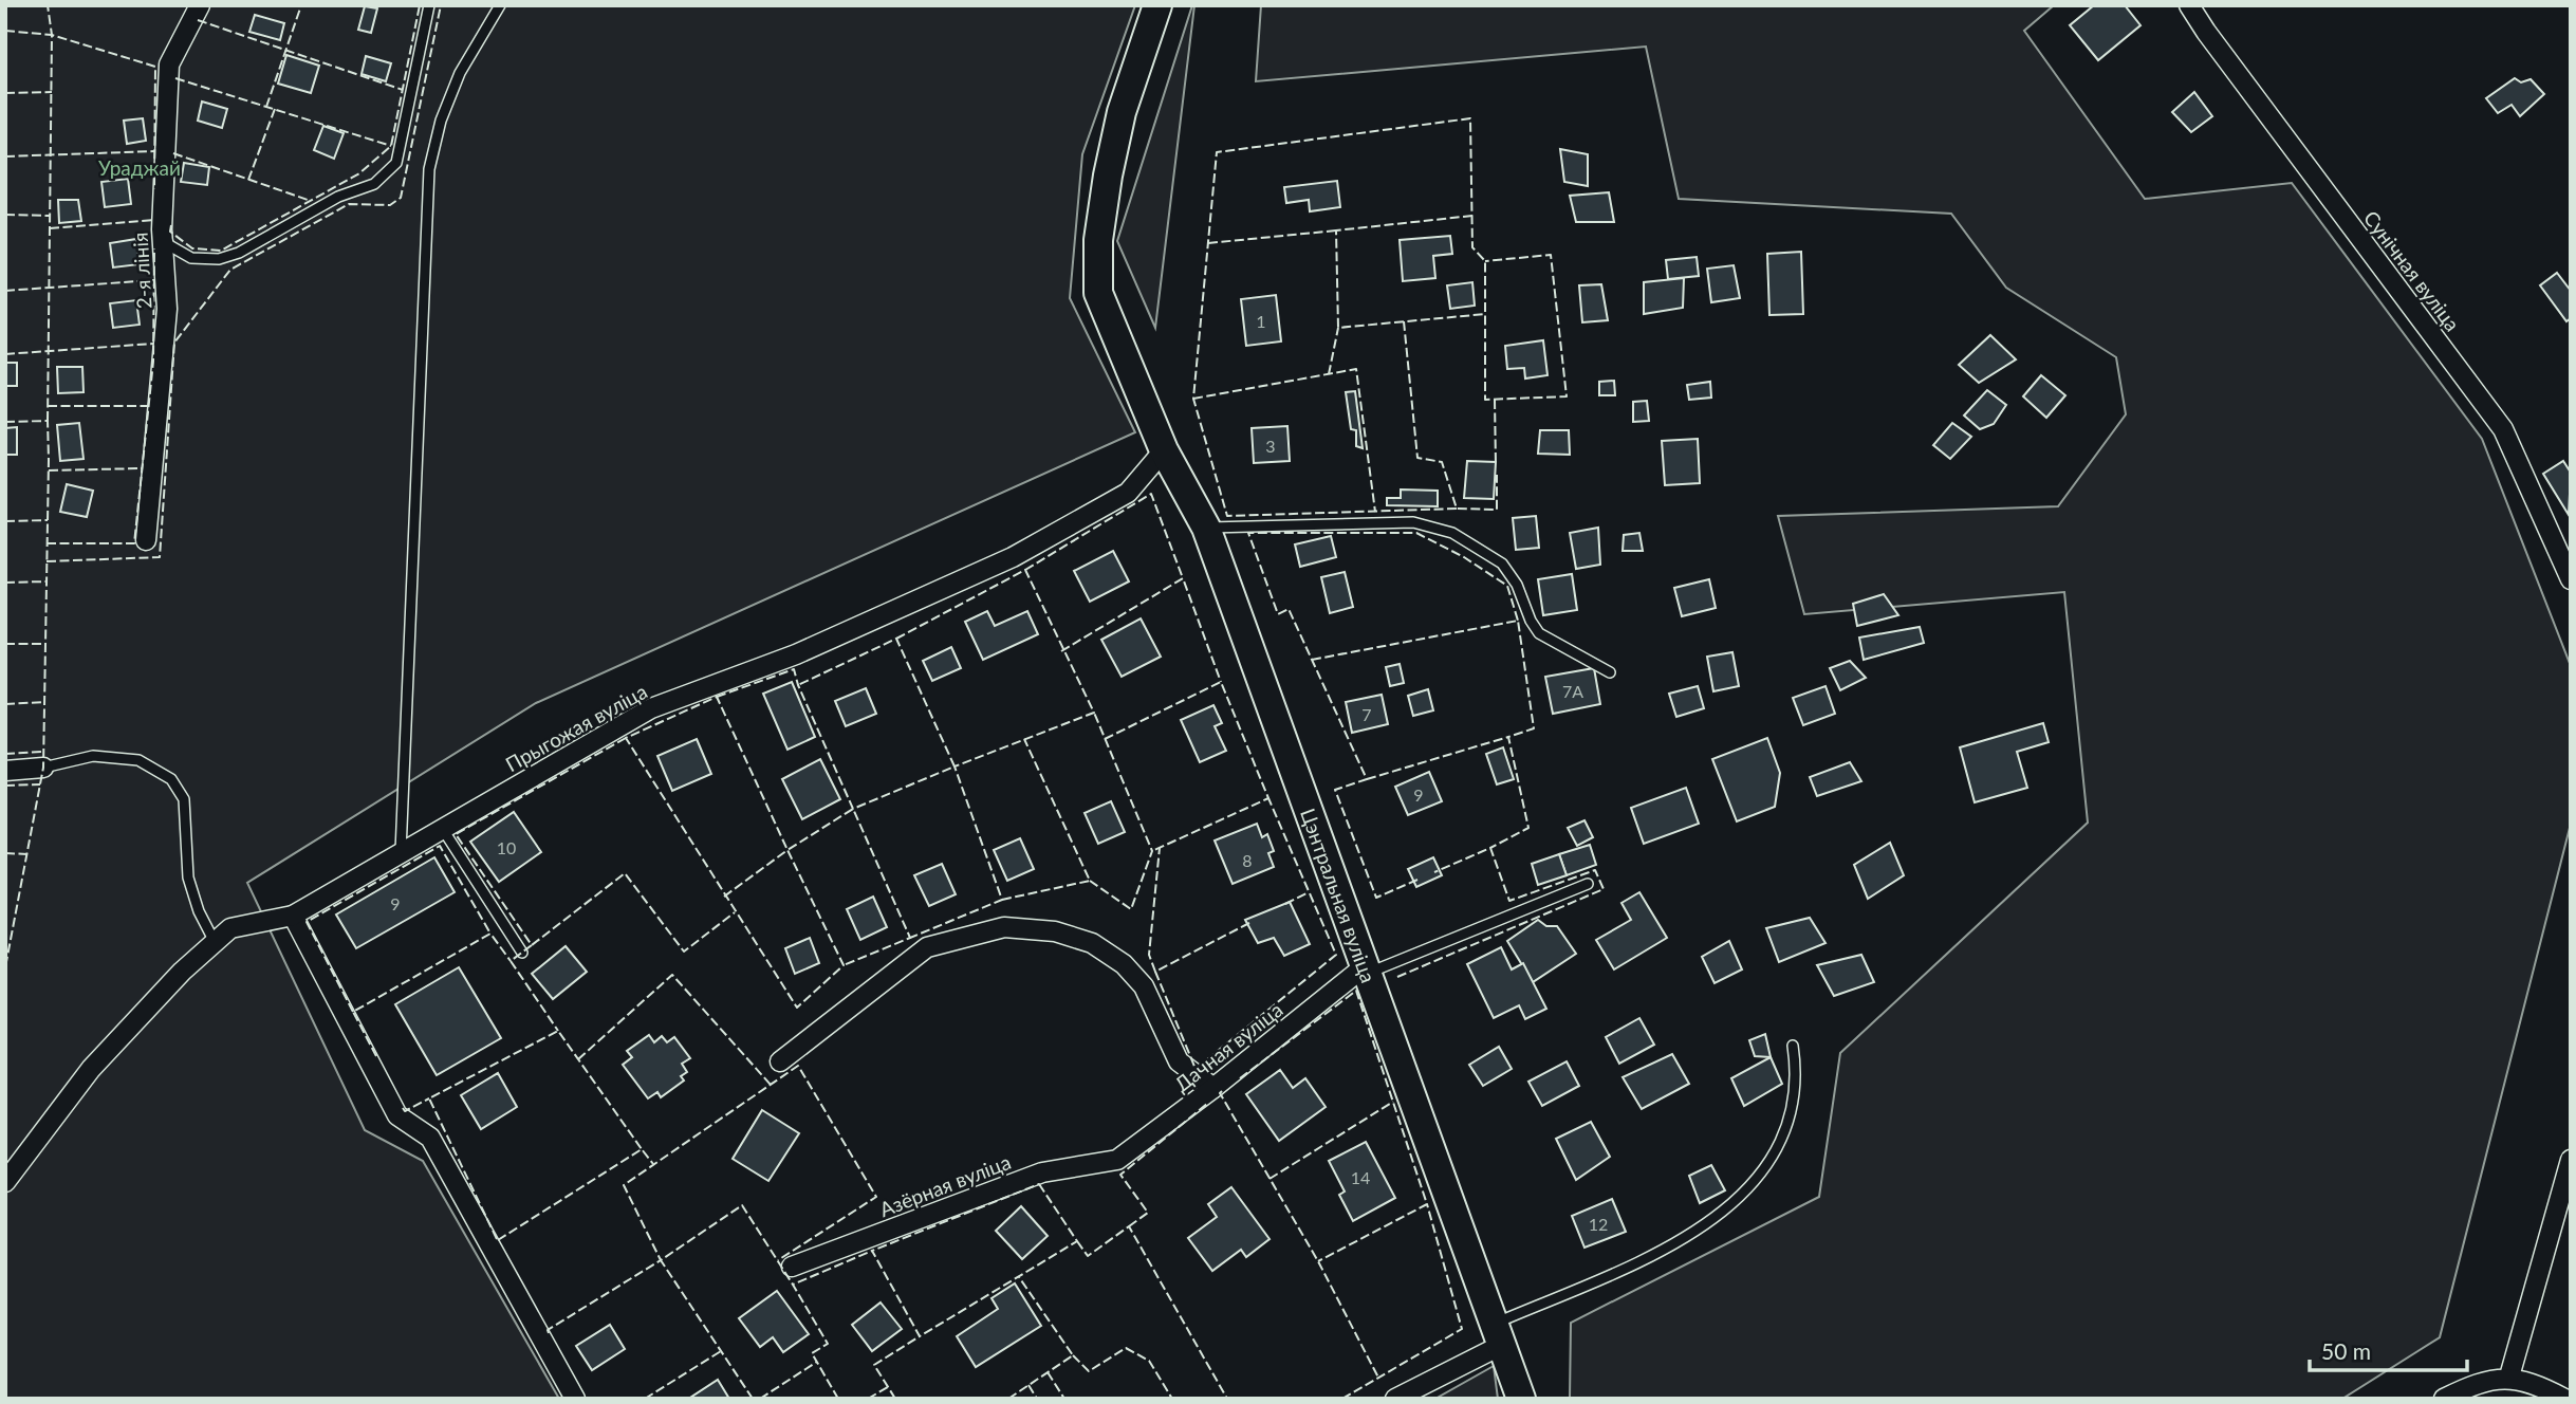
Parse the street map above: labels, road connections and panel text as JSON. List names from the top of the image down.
{
  "streets": {
    "street": [
      "2-я лінія",
      "Сунічная вуліца",
      "Прыгожая вуліца",
      "Цэнтральная вуліца",
      "Дачная вуліца",
      "Азёрная вуліца"
    ]
  },
  "crossings": [
    ["Прыгожая вуліца", "Цэнтральная вуліца"],
    ["Цэнтральная вуліца", "Дачная вуліца"],
    ["Дачная вуліца", "Азёрная вуліца"]
  ],
  "parks": ["Ураджай"],
  "house_numbers": [
    "1",
    "3",
    "7А",
    "7",
    "9",
    "10",
    "8",
    "9",
    "14",
    "12"
  ],
  "scale_bar": "50 m"
}
